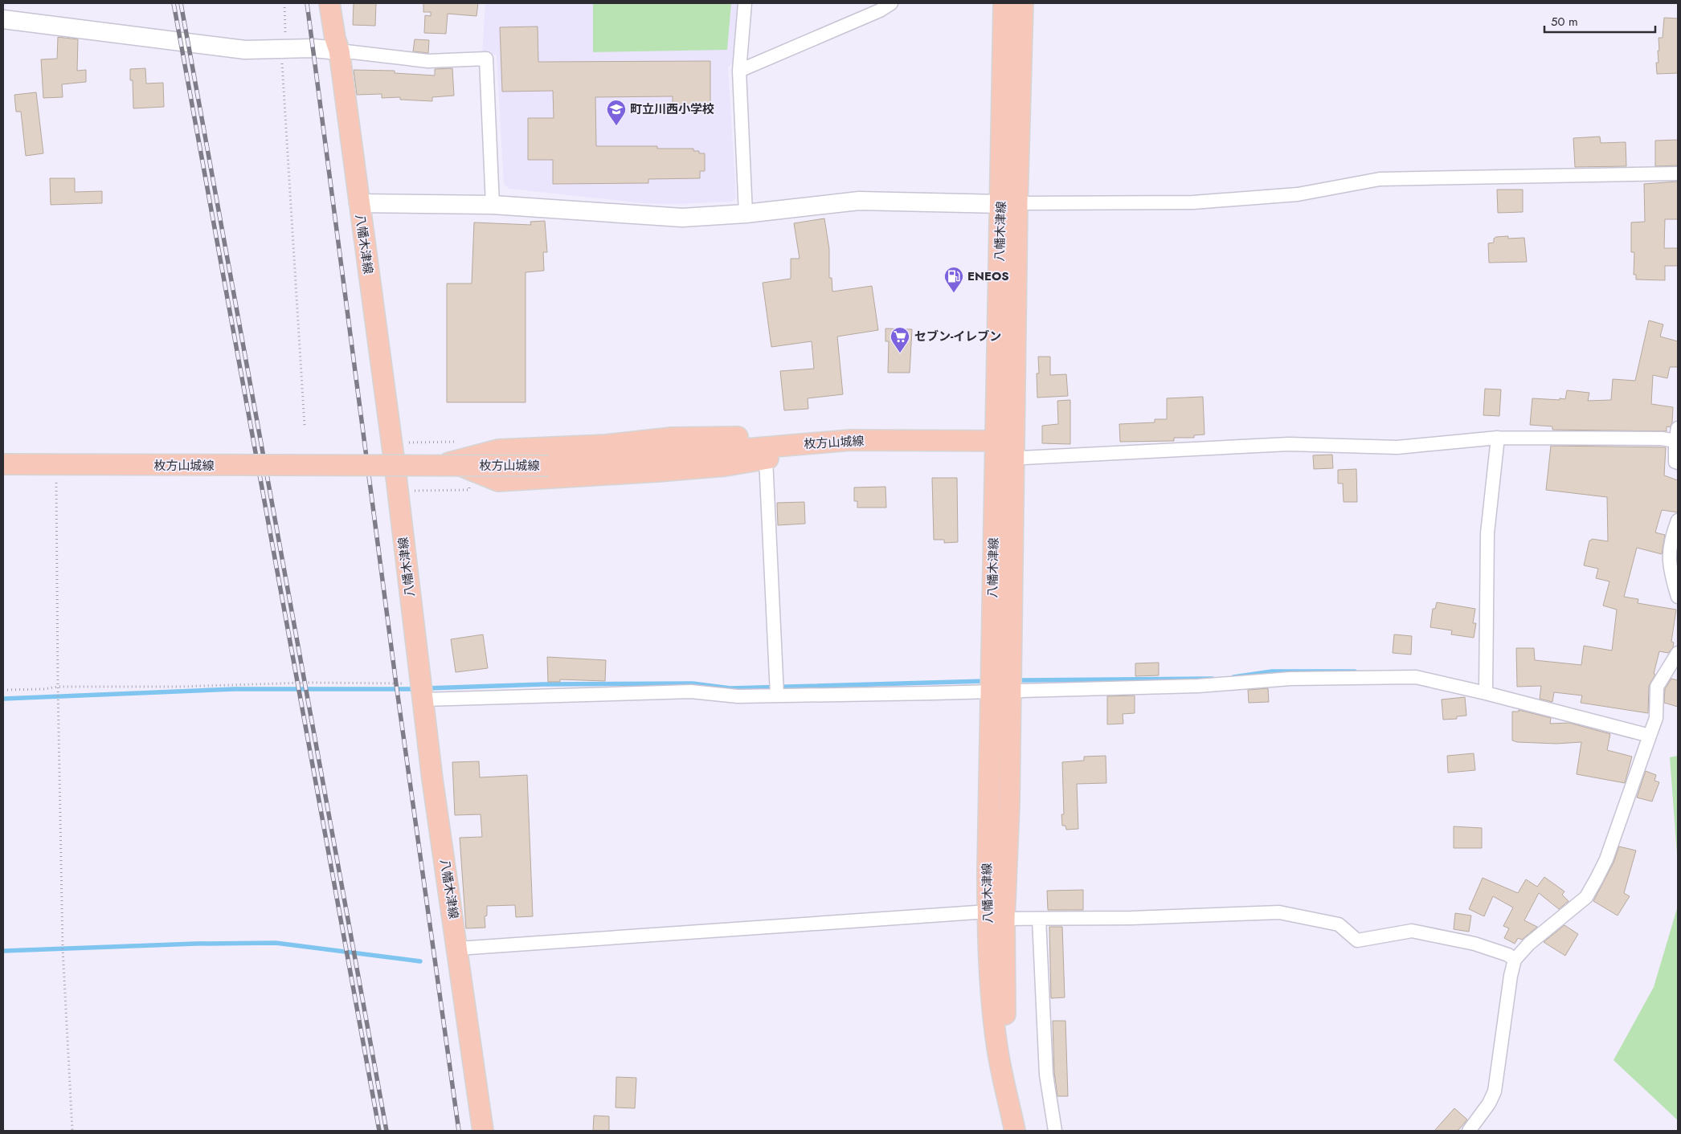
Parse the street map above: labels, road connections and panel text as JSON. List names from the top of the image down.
{
  "streets": {
    "main road": ["八幡木津線", "枚方山城線"]
  },
  "crossings": [
    ["八幡木津線", "枚方山城線"]
  ],
  "places": {
    "school or university": ["町立川西小学校"],
    "fuel station": ["ENEOS"],
    "supermarket": ["セブン-イレブン"]
  },
  "scale_bar": "50 m"
}
